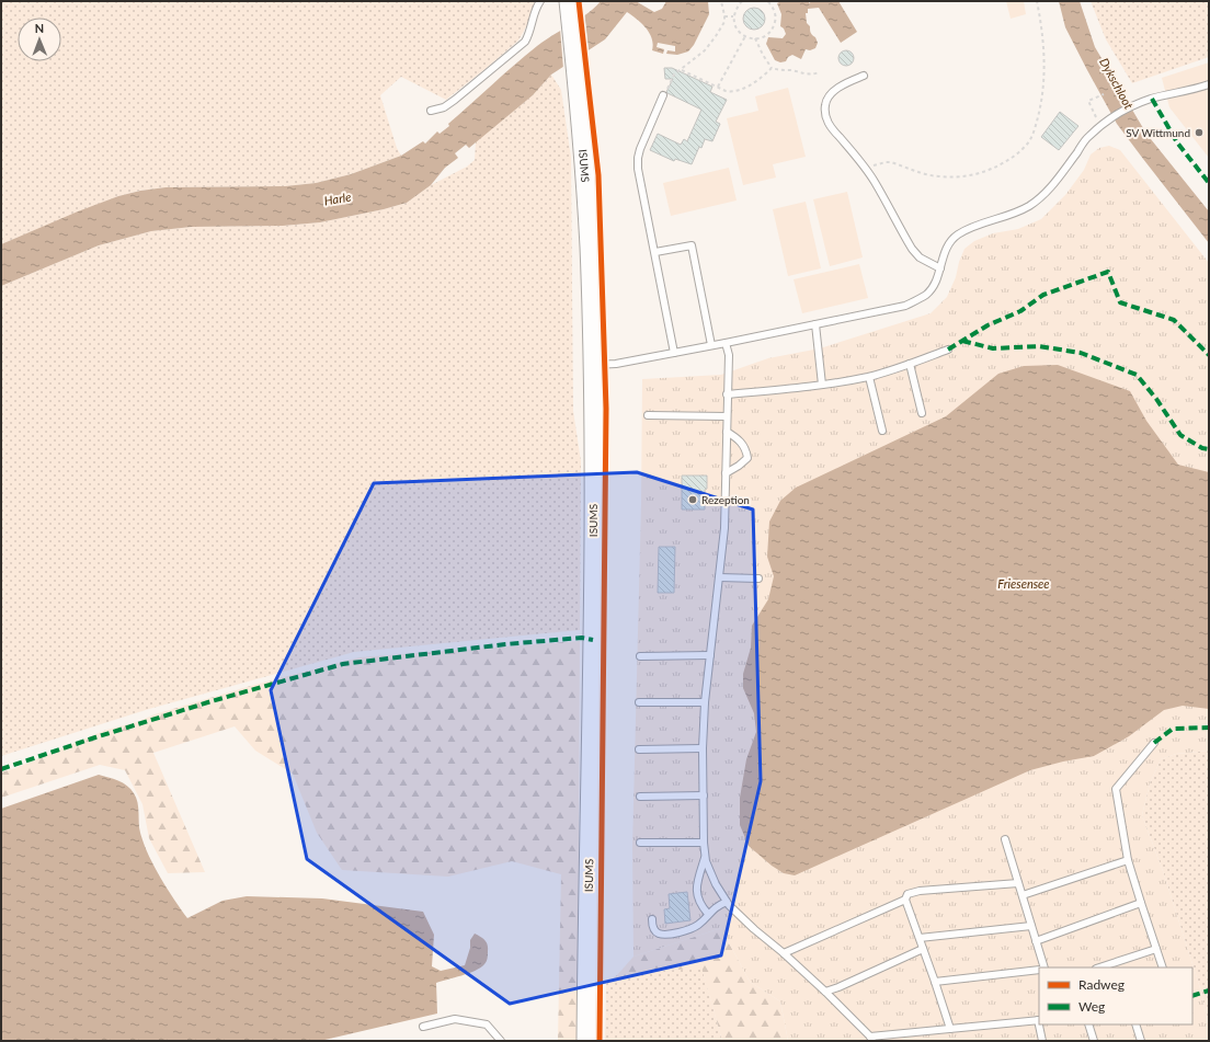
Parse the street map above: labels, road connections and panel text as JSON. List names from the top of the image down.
{
  "streets": {
    "main road": ["ISUMS"]
  },
  "water": ["Dykschloot", "Harle", "Friesensee"],
  "places": ["SV Wittmund", "Rezeption"],
  "legend": ["Radweg", "Weg"],
  "north": "top"
}
